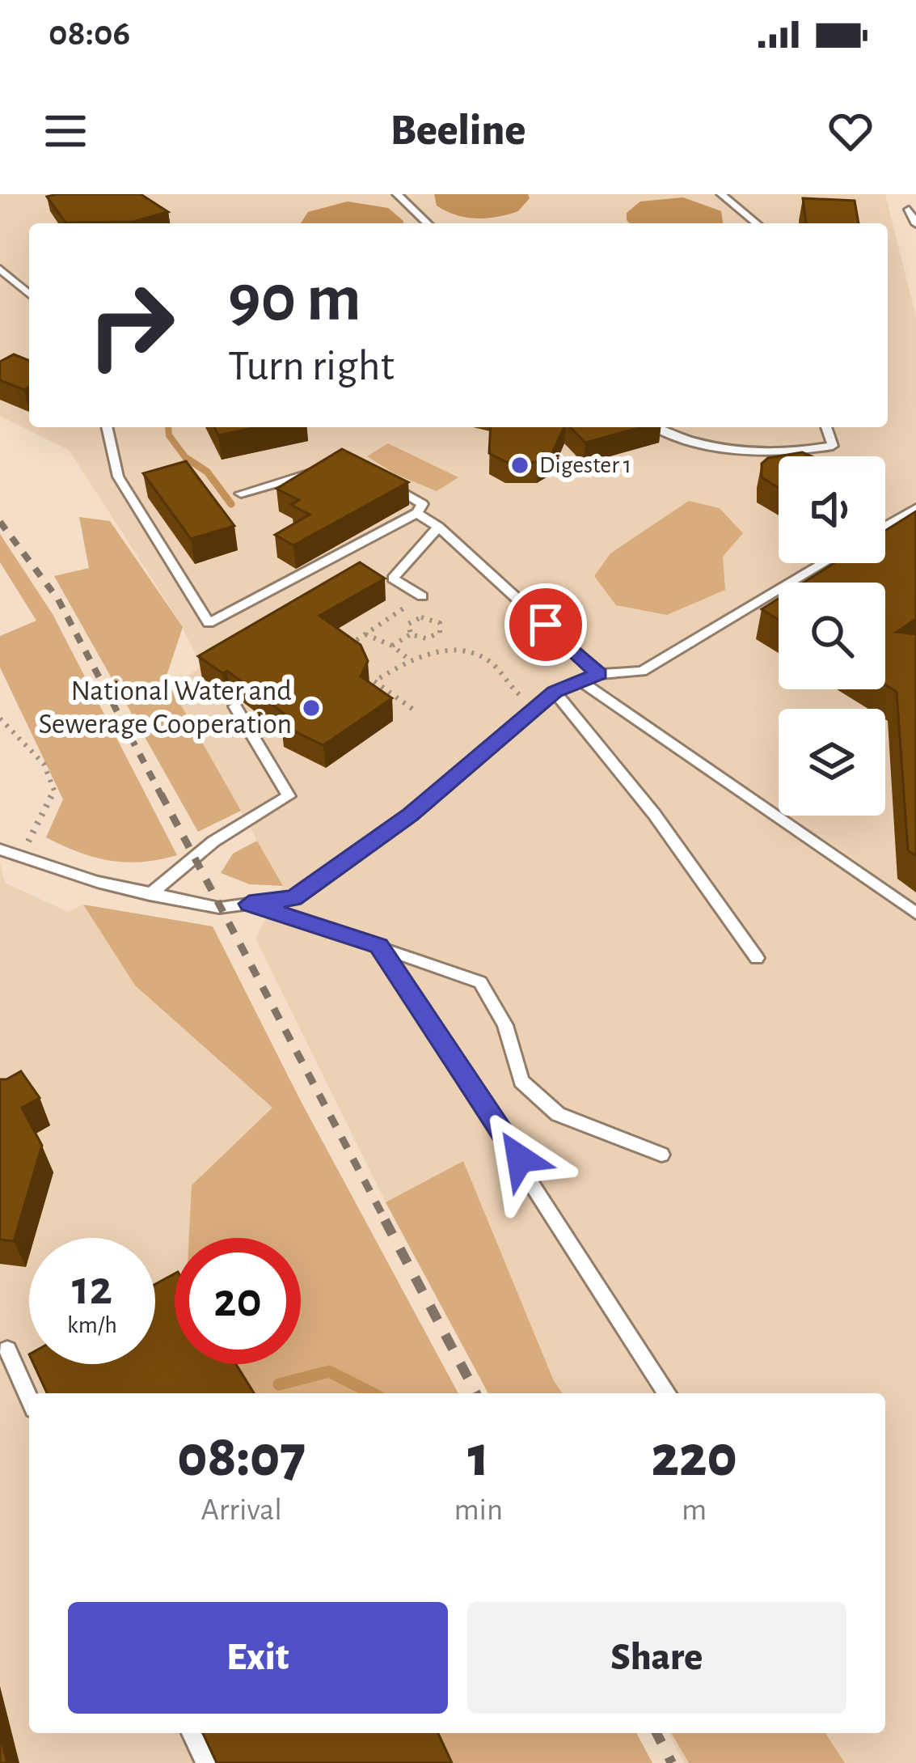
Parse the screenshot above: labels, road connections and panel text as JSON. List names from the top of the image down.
{
  "places": ["Digester 1", "National Water and Sewerage Cooperation"],
  "page": {
    "status": "08:06",
    "header": "Beeline",
    "turn": ["90 m", "Turn right"],
    "speed": "12 km/h",
    "limit": "20",
    "eta": [
      "08:07",
      "Arrival",
      "1",
      "min",
      "220",
      "m"
    ],
    "buttons": ["Exit", "Share"]
  }
}
